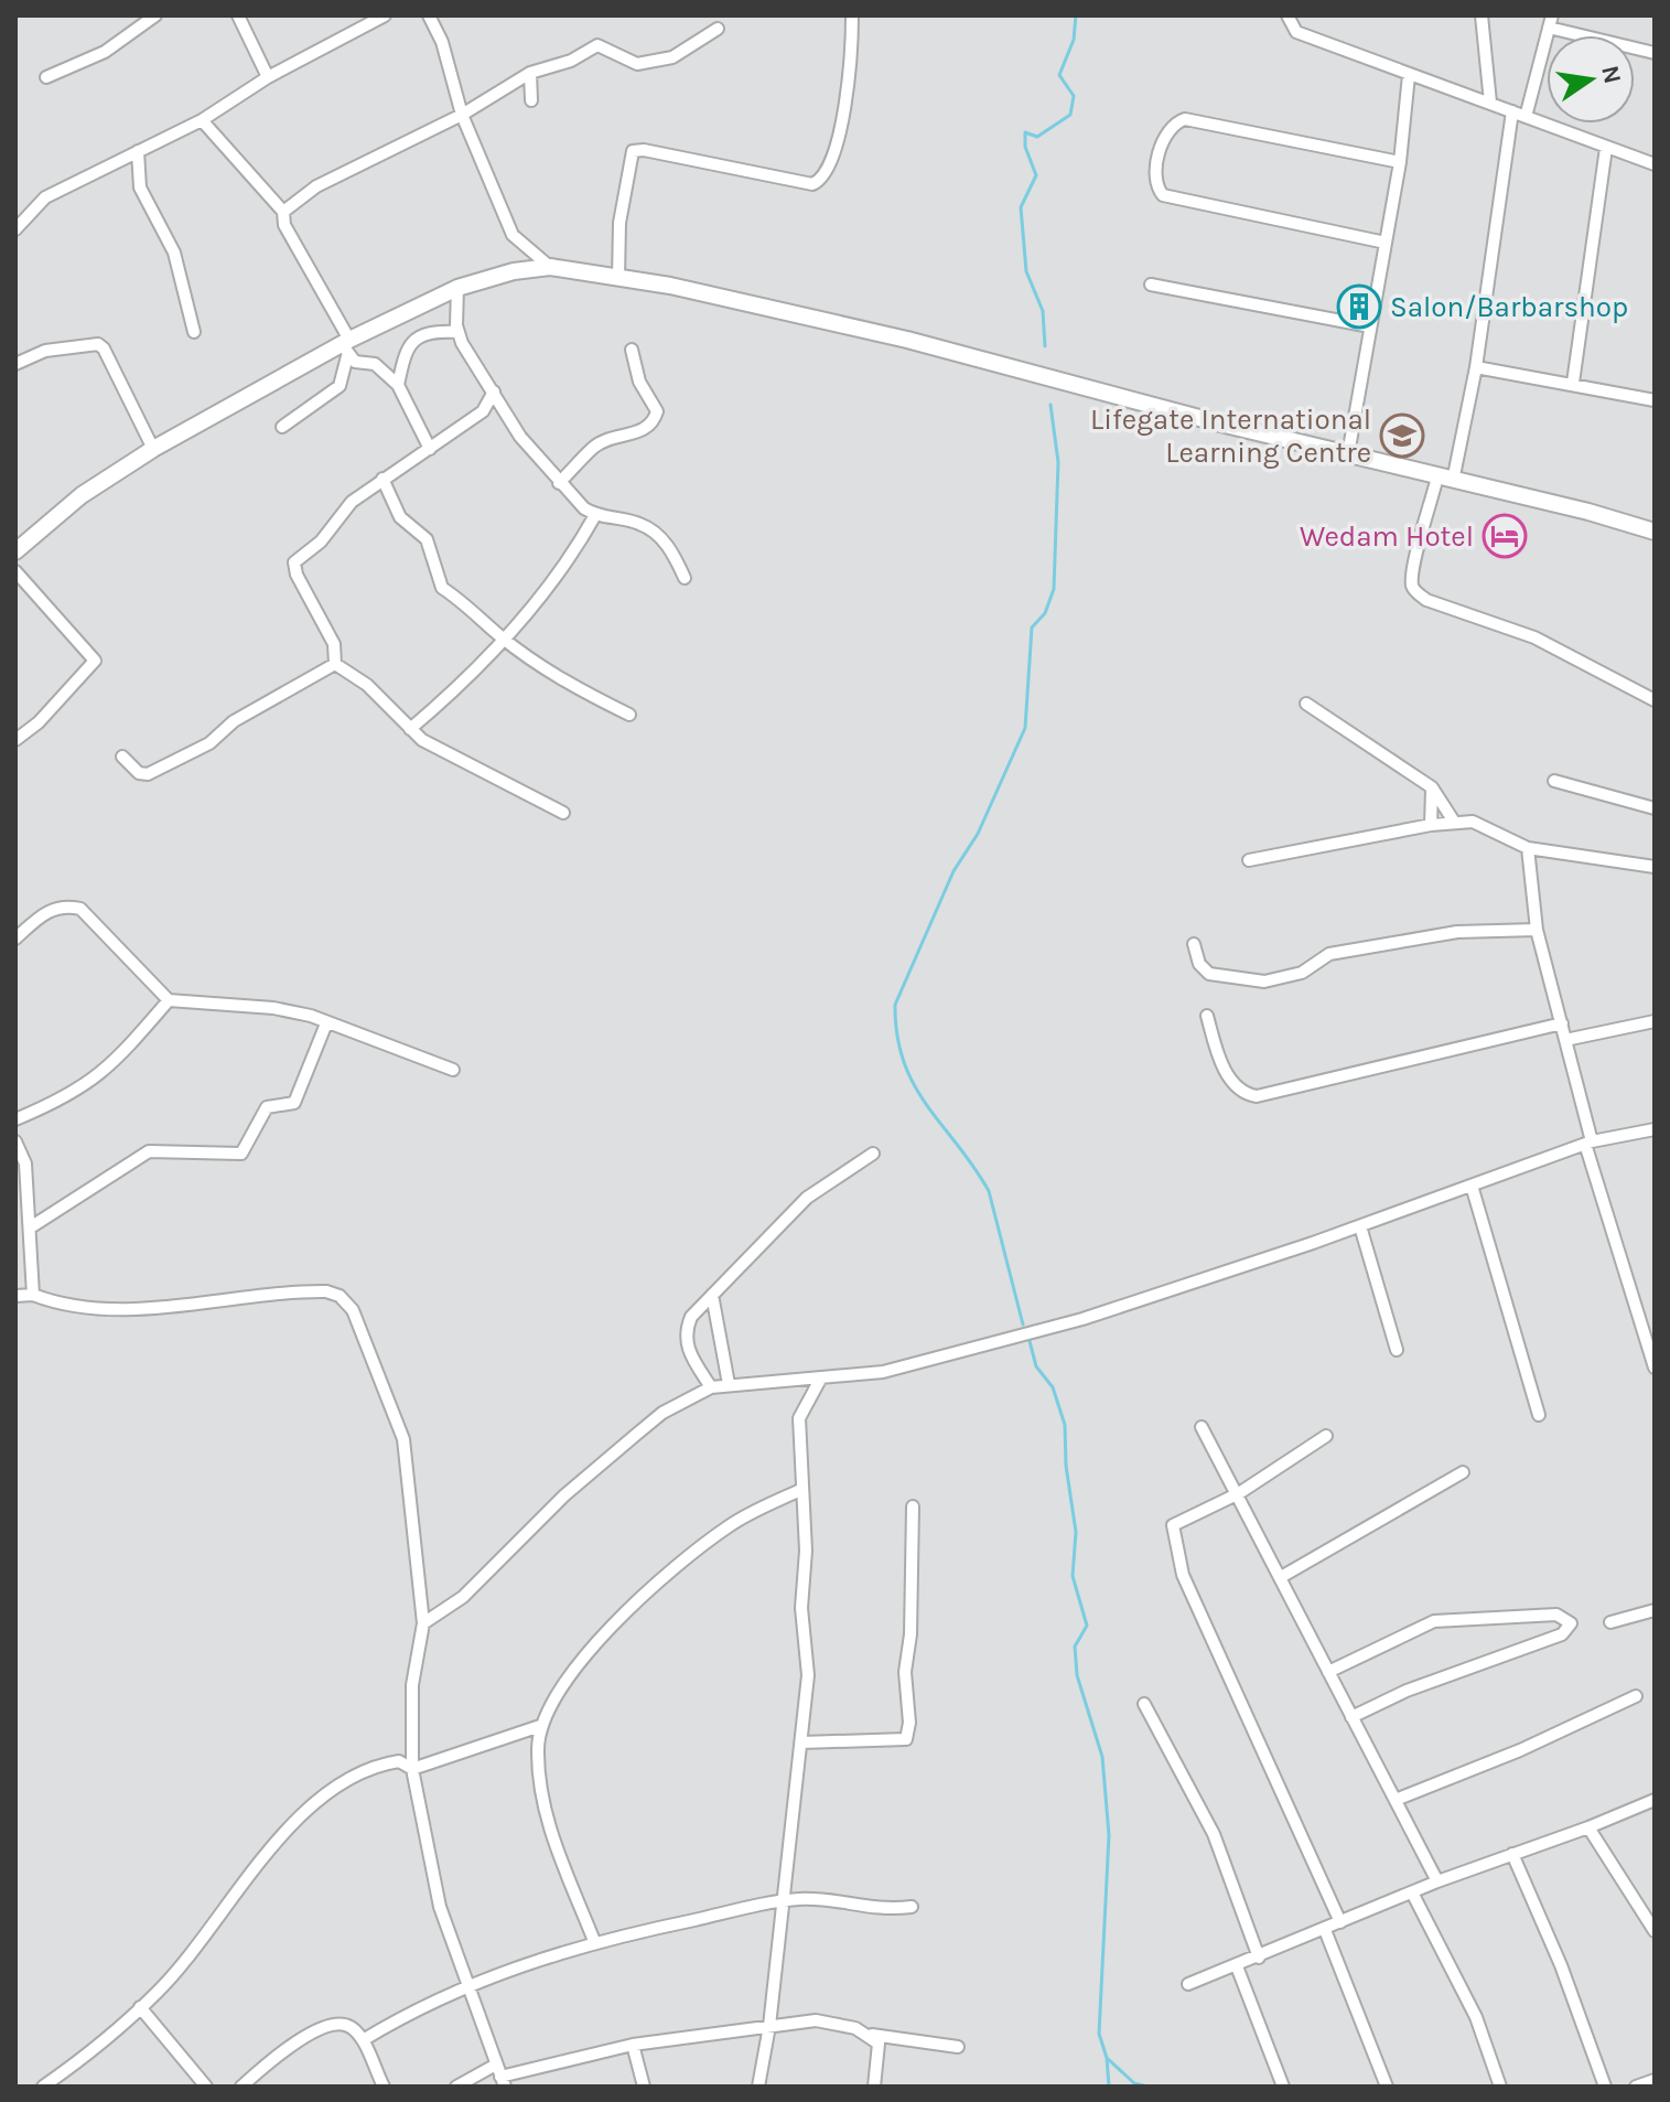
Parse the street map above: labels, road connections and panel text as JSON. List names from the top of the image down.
{
  "places": {
    "building": ["Salon/Barbarshop"],
    "school or university": ["Lifegate International Learning Centre"],
    "hotel": ["Wedam Hotel"]
  },
  "north": "right"
}
